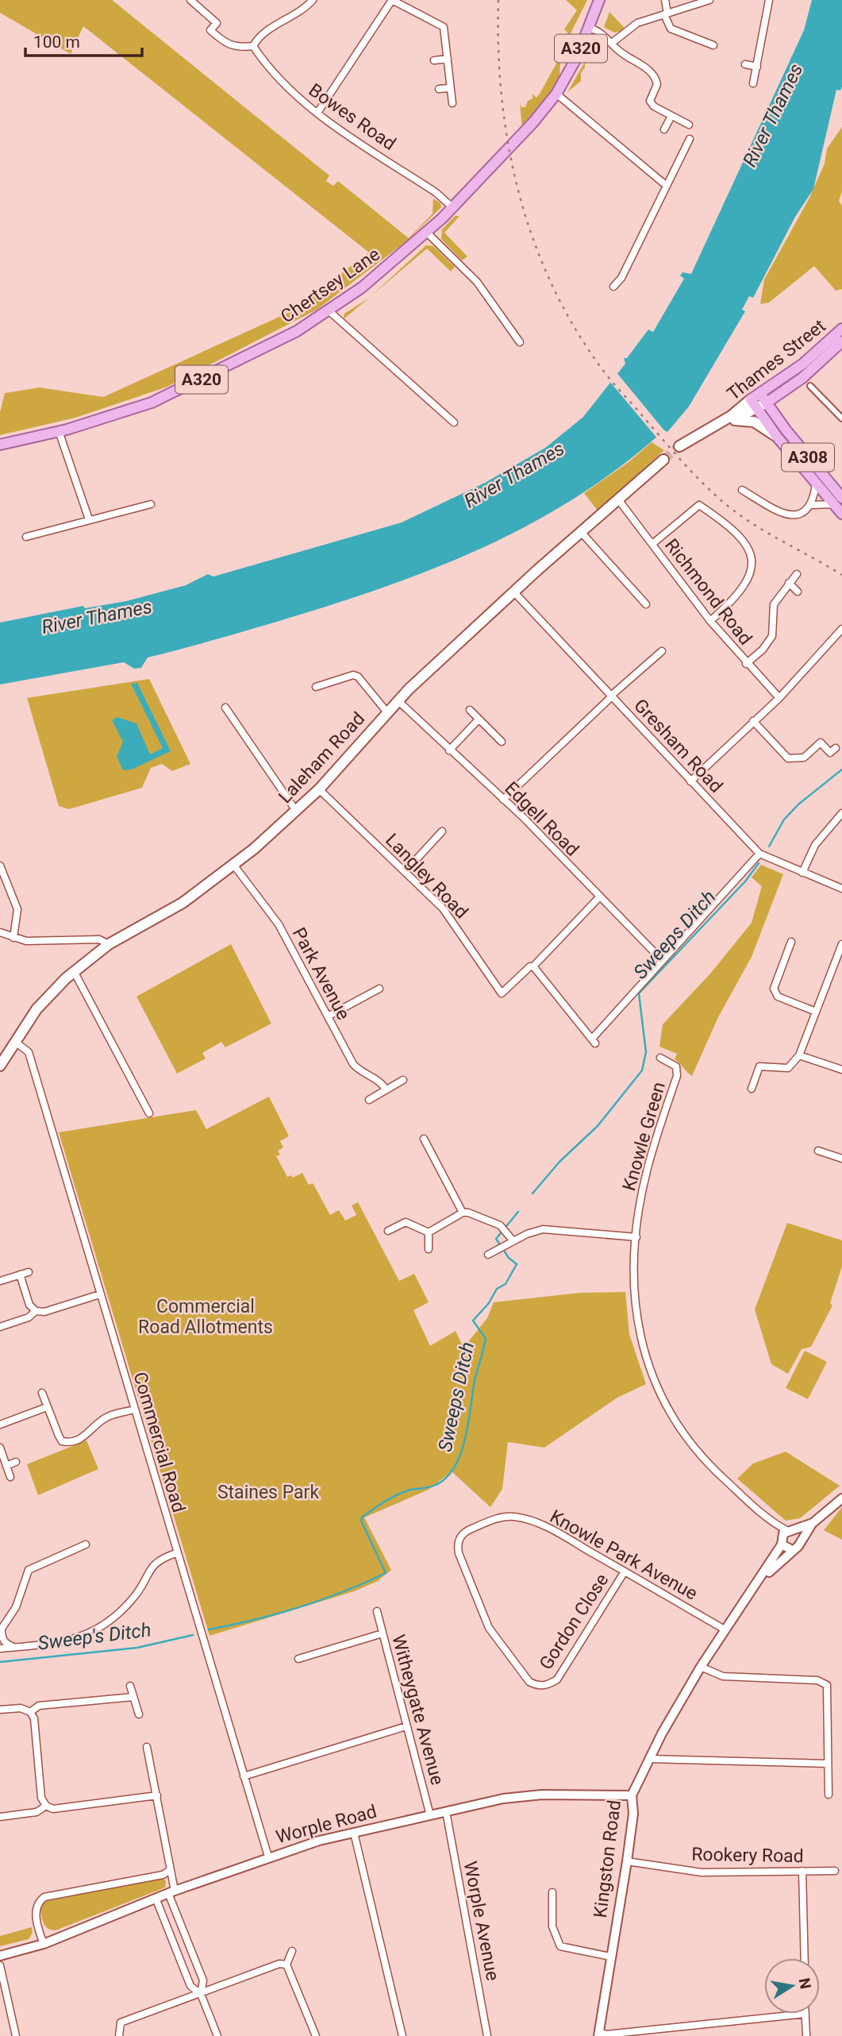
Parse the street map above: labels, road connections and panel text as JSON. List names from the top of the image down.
{
  "streets": {
    "main road": [
      "A320",
      "Chertsey Lane",
      "Thames Street",
      "A308",
      "Laleham Road"
    ],
    "street": [
      "Bowes Road",
      "Richmond Road",
      "Gresham Road",
      "Edgell Road",
      "Langley Road",
      "Park Avenue",
      "Knowle Green",
      "Commercial Road",
      "Knowle Park Avenue",
      "Gordon Close",
      "Witheygate Avenue",
      "Worple Road",
      "Rookery Road",
      "Kingston Road",
      "Worple Avenue"
    ]
  },
  "crossings": [
    ["Bowes Road", "Chertsey Lane"],
    ["Thames Street", "A308"],
    ["Richmond Road", "Laleham Road"],
    ["Gresham Road", "Laleham Road"],
    ["Laleham Road", "Edgell Road"],
    ["Laleham Road", "Langley Road"],
    ["Laleham Road", "Park Avenue"],
    ["Laleham Road", "Commercial Road"],
    ["Knowle Green", "Kingston Road"],
    ["Commercial Road", "Worple Road"],
    ["Knowle Park Avenue", "Gordon Close"],
    ["Knowle Park Avenue", "Kingston Road"],
    ["Witheygate Avenue", "Worple Road"],
    ["Worple Road", "Kingston Road"],
    ["Worple Road", "Worple Avenue"],
    ["Rookery Road", "Kingston Road"]
  ],
  "water": ["River Thames", "Sweeps Ditch", "Sweep's Ditch"],
  "parks": ["Commercial Road Allotments", "Staines Park"],
  "scale_bar": "100 m",
  "north": "right"
}
